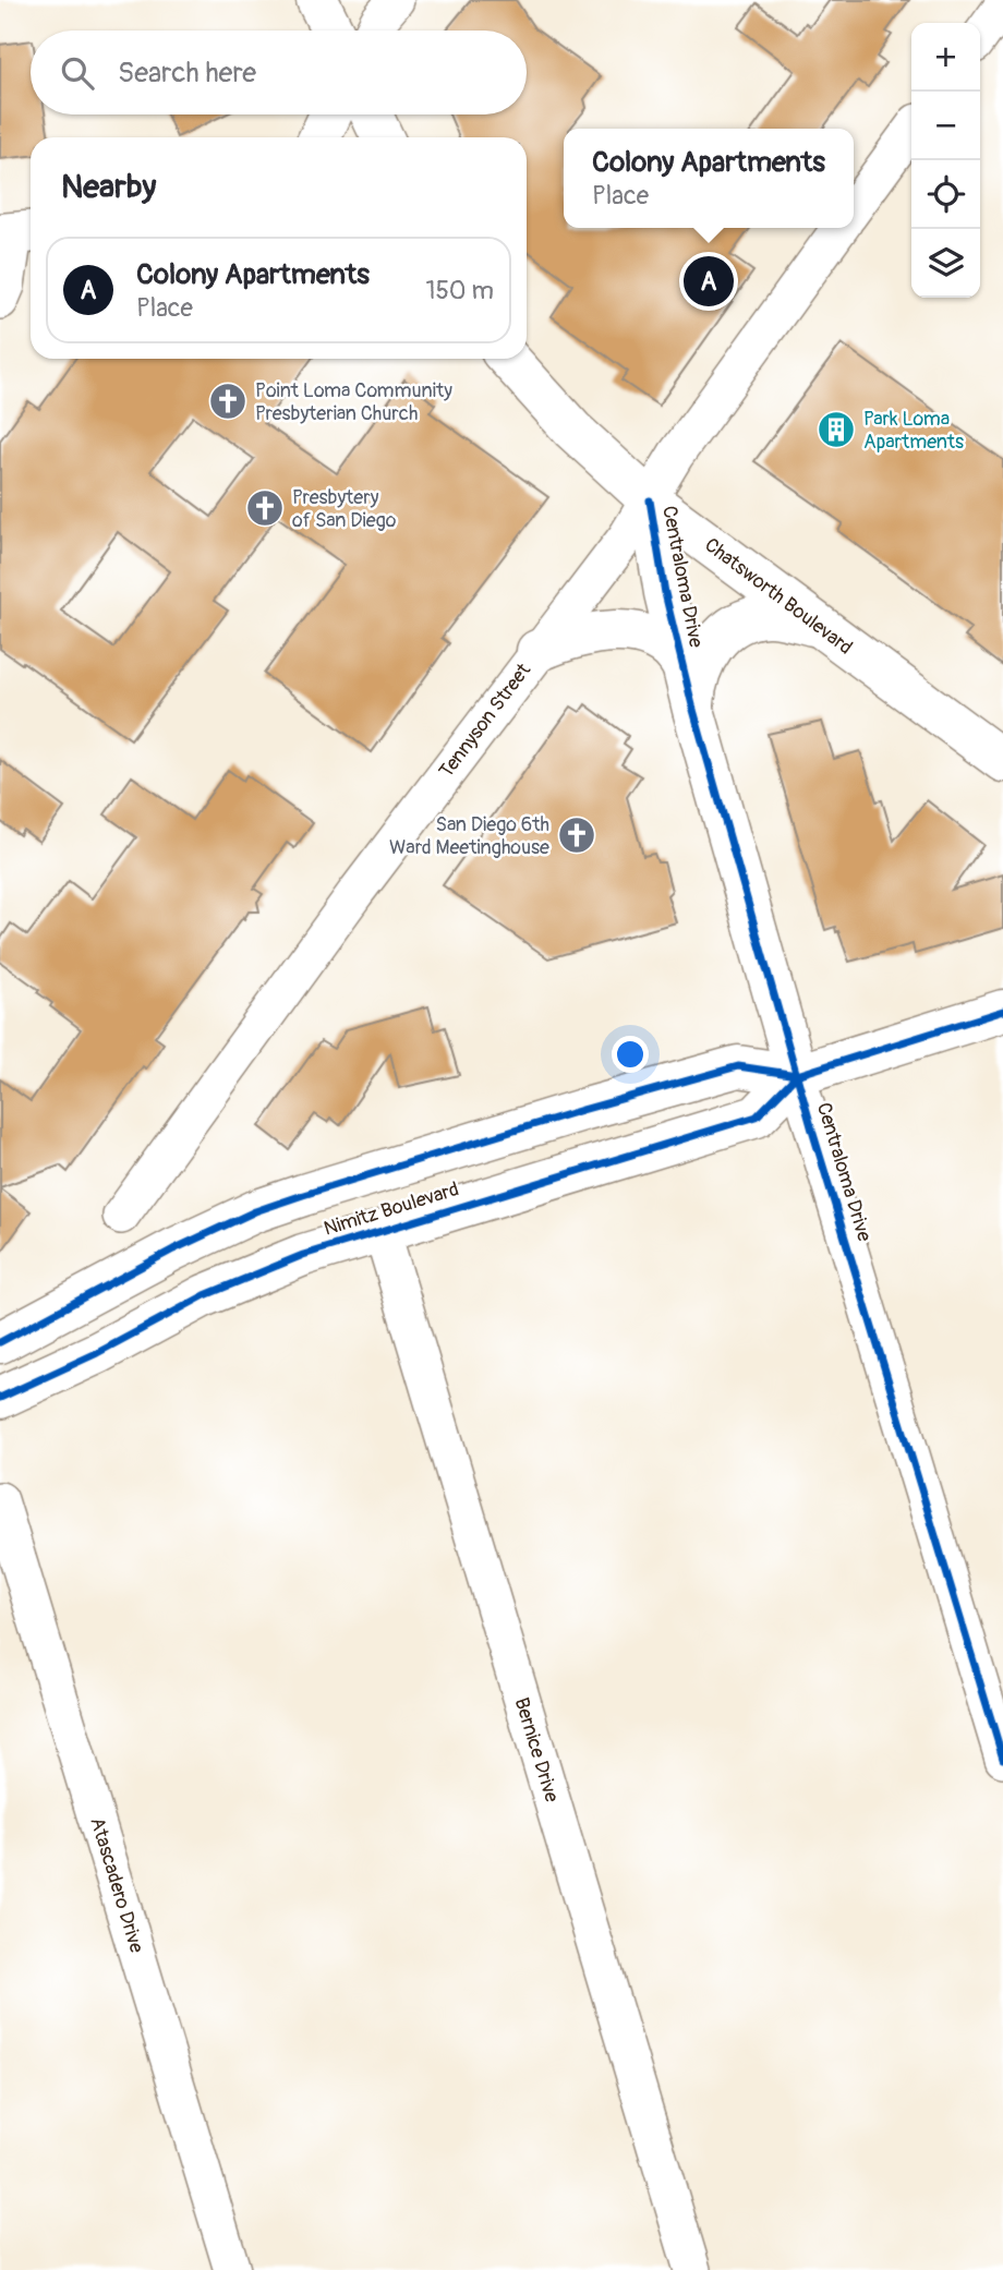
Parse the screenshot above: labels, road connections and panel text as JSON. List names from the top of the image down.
{
  "streets": {
    "main road": ["Centraloma Drive", "Chatsworth Boulevard", "Nimitz Boulevard"],
    "street": ["Tennyson Street", "Bernice Drive", "Atascadero Drive"]
  },
  "crossings": [
    ["Centraloma Drive", "Chatsworth Boulevard"],
    ["Centraloma Drive", "Tennyson Street"],
    ["Centraloma Drive", "Nimitz Boulevard"],
    ["Chatsworth Boulevard", "Tennyson Street"],
    ["Nimitz Boulevard", "Bernice Drive"]
  ],
  "places": {
    "church": ["Point Loma Community Presbyterian Church", "Presbytery of San Diego", "San Diego 6th Ward Meetinghouse"],
    "building": ["Park Loma Apartments"]
  },
  "page": {
    "map_buttons": ["+", "−"],
    "search": "Search here",
    "popup": ["Colony Apartments", "Place"],
    "heading": "Nearby",
    "list": [
      {
        "mark": "A",
        "name": "Colony Apartments",
        "note": "Place",
        "value": "150 m"
      }
    ],
    "pins": "A"
  }
}
